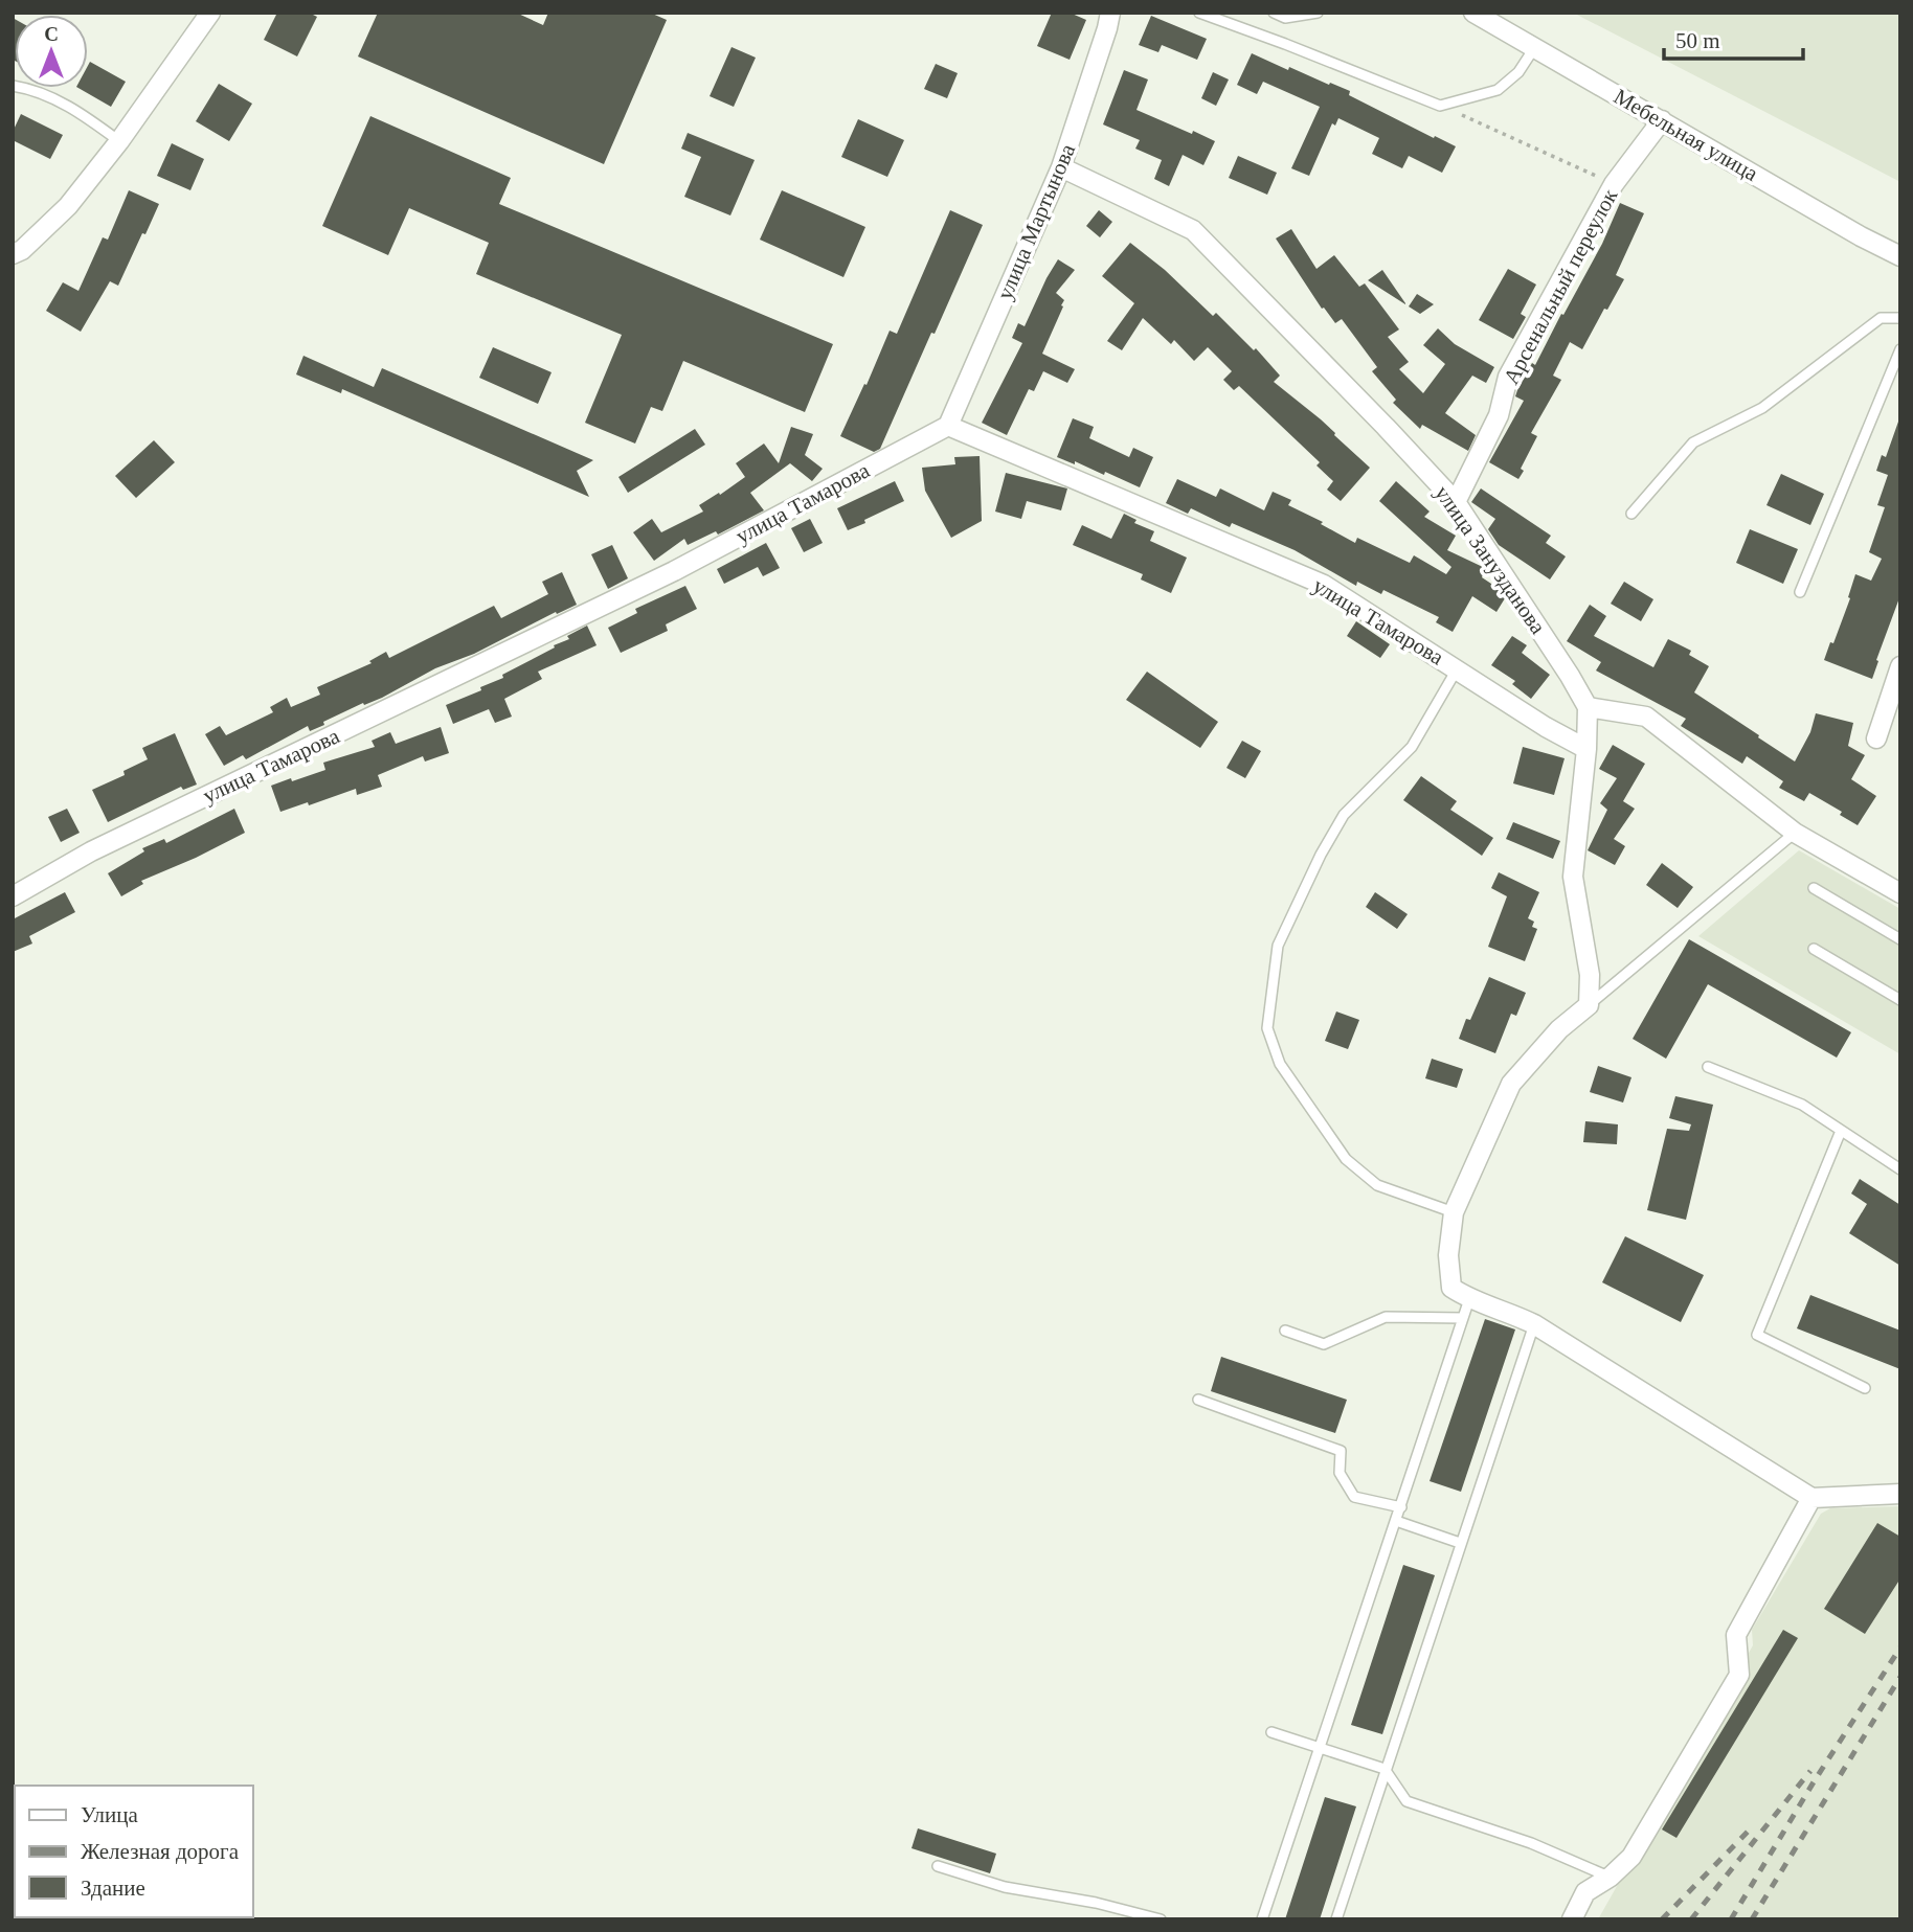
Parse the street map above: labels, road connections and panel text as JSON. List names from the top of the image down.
{
  "streets": {
    "street": [
      "Мебельная улица",
      "улица Мартынова",
      "Арсенальный переулок",
      "улица Тамарова",
      "улица Занузданова"
    ]
  },
  "crossings": [
    ["Мебельная улица", "Арсенальный переулок"],
    ["улица Мартынова", "улица Тамарова"],
    ["улица Мартынова", "улица Занузданова"],
    ["Арсенальный переулок", "улица Занузданова"]
  ],
  "legend": ["Улица", "Железная дорога", "Здание"],
  "scale_bar": "50 m",
  "north": "top"
}
